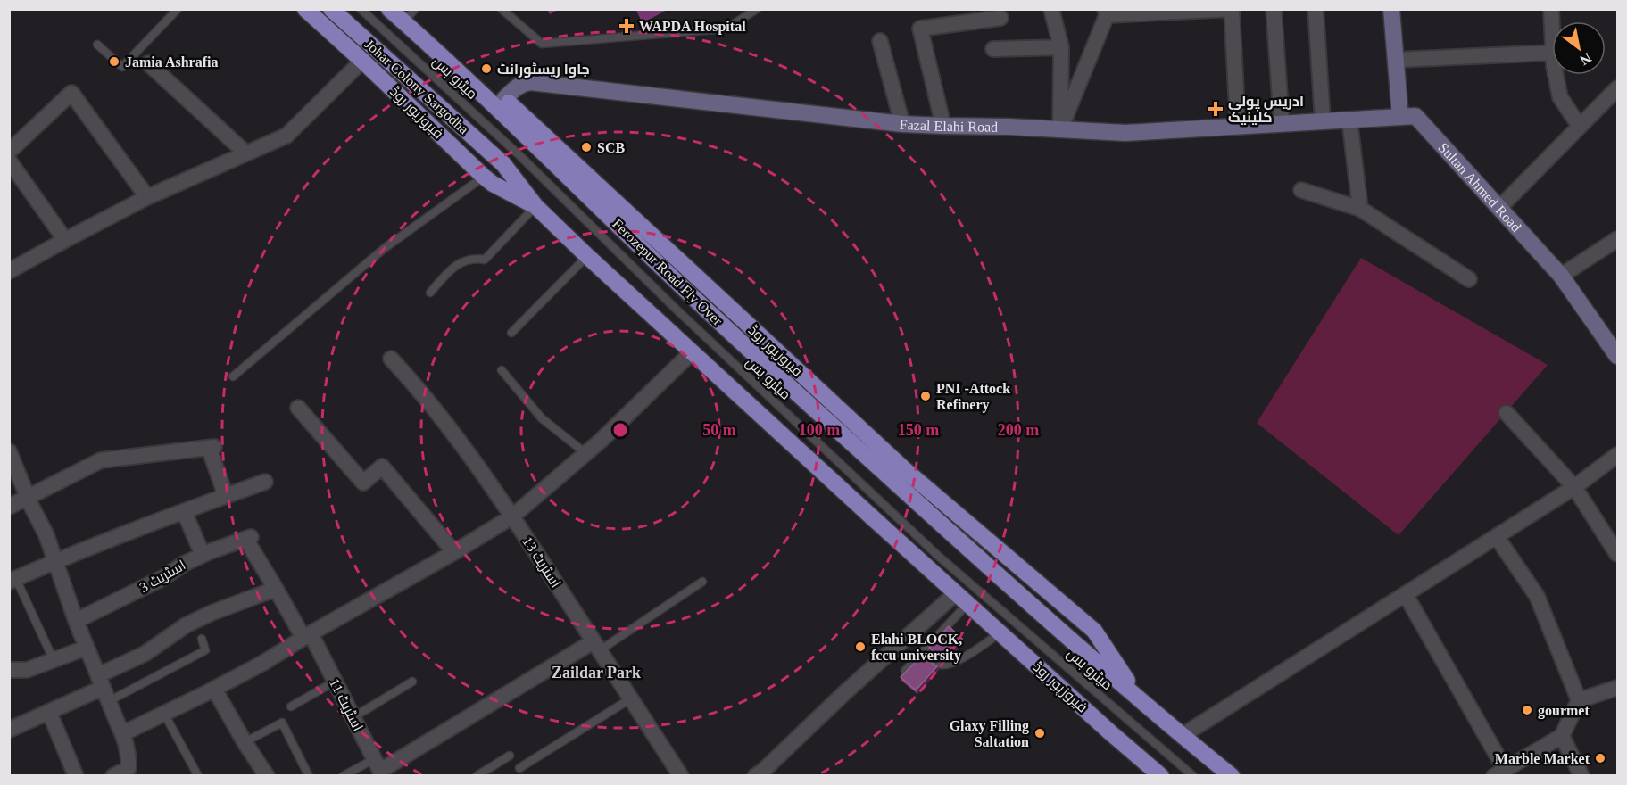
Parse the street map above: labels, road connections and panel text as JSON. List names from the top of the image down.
{
  "streets": {
    "main road": ["Johar Colony Sargodha", "فیروزپور روڈ", "Ferozepur Road Fly Over"],
    "street": [
      "Fazal Elahi Road",
      "Sultan Ahmed Road",
      "اسٹریٹ 13",
      "اسٹریٹ 3",
      "اسٹریٹ 11"
    ],
    "lane": ["میٹرو بس"]
  },
  "crossings": [
    ["Johar Colony Sargodha", "فیروزپور روڈ"],
    ["فیروزپور روڈ", "Fazal Elahi Road"],
    ["فیروزپور روڈ", "Ferozepur Road Fly Over"],
    ["Fazal Elahi Road", "Sultan Ahmed Road"],
    ["اسٹریٹ 3", "اسٹریٹ 11"]
  ],
  "districts": ["Zaildar Park"],
  "places": {
    "health": ["WAPDA Hospital", "ادریس پولی کلینیک"],
    "other": [
      "Jamia Ashrafia",
      "جاوا ریسٹورانٹ",
      "SCB",
      "PNI -Attock Refinery",
      "Elahi BLOCK, fccu university",
      "gourmet",
      "Glaxy Filling Saltation",
      "Marble Market"
    ]
  },
  "north": "bottom right",
  "rings": [
    "50 m",
    "100 m",
    "150 m",
    "200 m"
  ]
}
